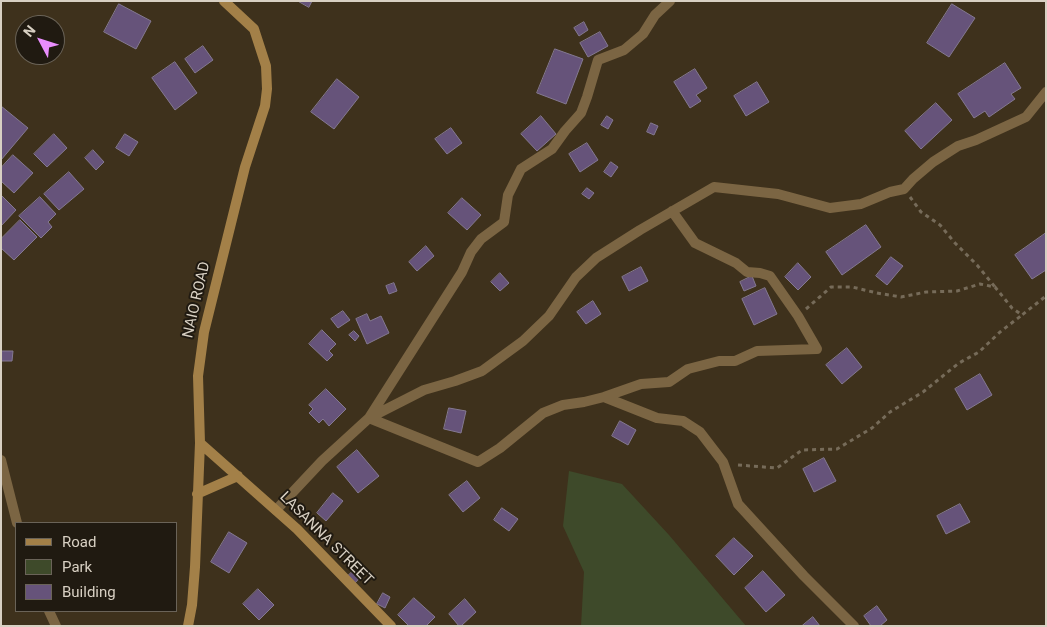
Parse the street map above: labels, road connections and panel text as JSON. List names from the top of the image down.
{
  "streets": {
    "street": ["NAIO ROAD", "LASANNA STREET"]
  },
  "crossings": [
    ["NAIO ROAD", "LASANNA STREET"]
  ],
  "legend": ["Road", "Park", "Building"],
  "north": "top left"
}
